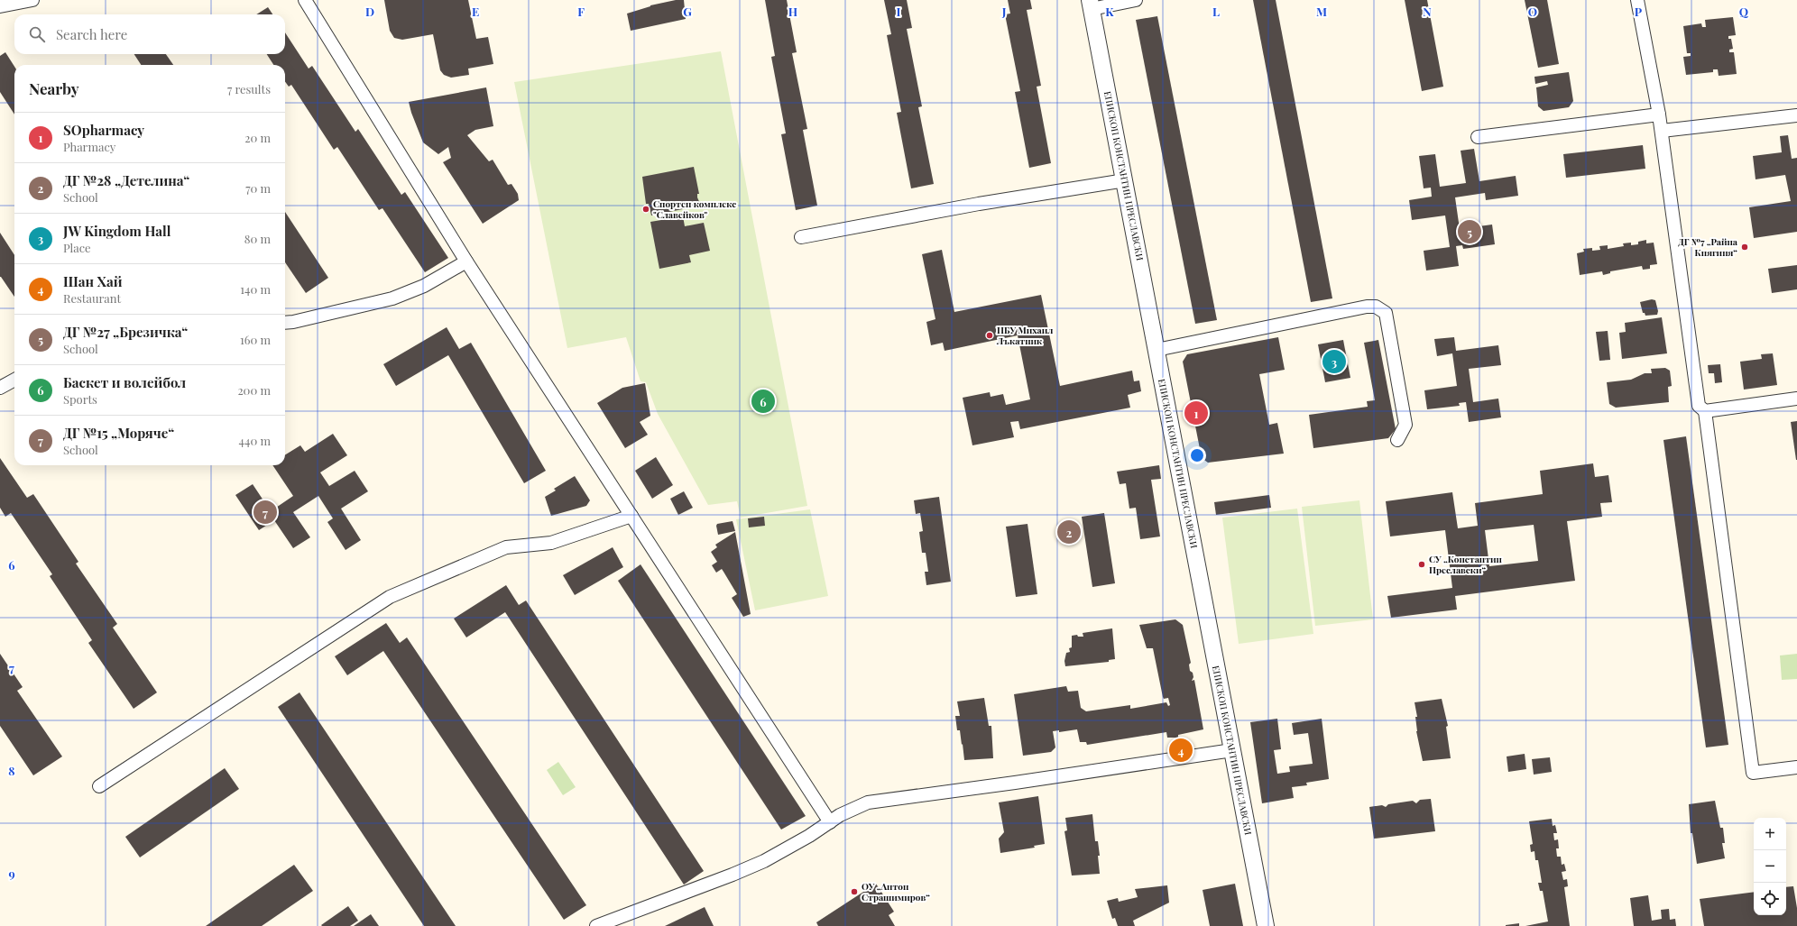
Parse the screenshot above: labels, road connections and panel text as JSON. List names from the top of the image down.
{
  "streets": {
    "street": ["ЕПИСКОП КОНСТАНТИН ПРЕСЛАВСКИ"]
  },
  "places": [
    "Спортен комплекс \"Славейков\"",
    "ДГ №7 „Райна Княгиня“",
    "НБУ Михаил Лъкатник",
    "СУ „Константин Преславски“",
    "ОУ „Антон Страшимиров“"
  ],
  "page": {
    "search": "Search here",
    "heading": ["Nearby", "7 results"],
    "list": [
      {
        "mark": "1",
        "name": "SOpharmacy",
        "note": "Pharmacy",
        "value": "20 m"
      },
      {
        "mark": "2",
        "name": "ДГ №28 „Детелина“",
        "note": "School",
        "value": "70 m"
      },
      {
        "mark": "3",
        "name": "JW Kingdom Hall",
        "note": "Place",
        "value": "80 m"
      },
      {
        "mark": "4",
        "name": "Шан Хай",
        "note": "Restaurant",
        "value": "140 m"
      },
      {
        "mark": "5",
        "name": "ДГ №27 „Брезичка“",
        "note": "School",
        "value": "160 m"
      },
      {
        "mark": "6",
        "name": "Баскет и волейбол",
        "note": "Sports",
        "value": "200 m"
      },
      {
        "mark": "7",
        "name": "ДГ №15 „Моряче“",
        "note": "School",
        "value": "440 m"
      }
    ],
    "pins": [
      "5",
      "3",
      "6",
      "1",
      "7",
      "2",
      "4"
    ],
    "map_buttons": ["+", "−"]
  },
  "grid": {
    "columns": [
      "D",
      "E",
      "F",
      "G",
      "H",
      "I",
      "J",
      "K",
      "L",
      "M",
      "N",
      "O",
      "P",
      "Q"
    ],
    "rows": [
      "6",
      "7",
      "8",
      "9"
    ]
  }
}
